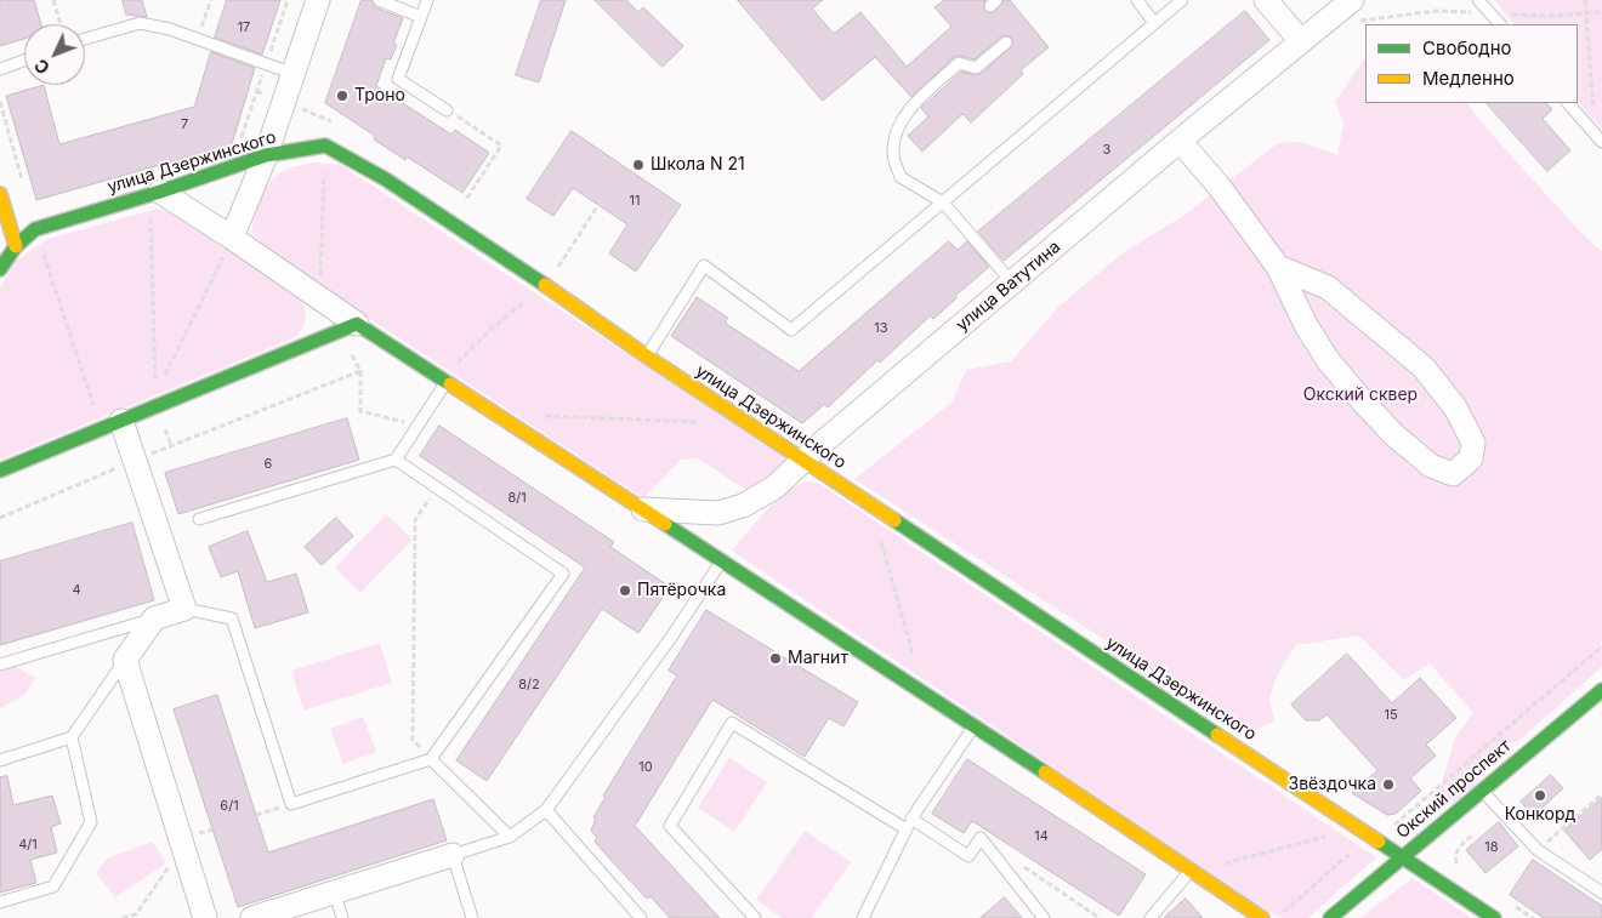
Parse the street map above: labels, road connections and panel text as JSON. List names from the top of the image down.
{
  "streets": {
    "street": ["улица Дзержинского", "улица Ватутина", "Окский проспект"]
  },
  "crossings": [
    ["улица Дзержинского", "улица Ватутина"],
    ["улица Дзержинского", "Окский проспект"]
  ],
  "parks": ["Окский сквер"],
  "places": [
    "Троно",
    "Школа N 21",
    "Пятёрочка",
    "Магнит",
    "Звёздочка",
    "Конкорд"
  ],
  "house_numbers": [
    "17",
    "7",
    "3",
    "11",
    "13",
    "6",
    "8/1",
    "4",
    "8/2",
    "15",
    "10",
    "6/1",
    "14",
    "4/1",
    "18"
  ],
  "legend": ["Свободно", "Медленно"],
  "north": "bottom left"
}
